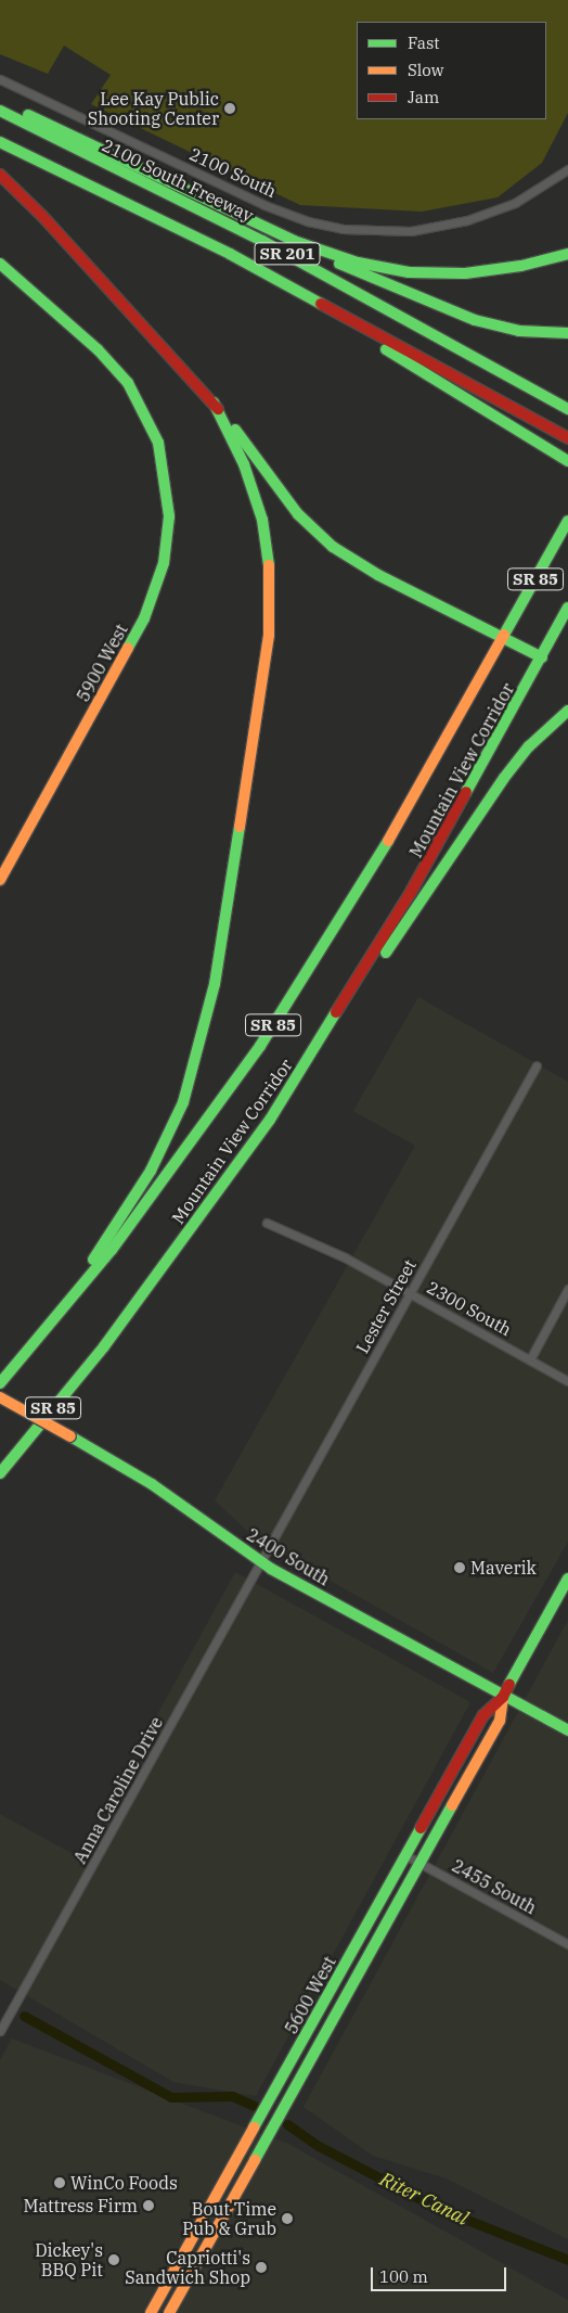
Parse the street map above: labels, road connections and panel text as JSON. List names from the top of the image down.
{
  "streets": {
    "main road": [
      "2100 South Freeway",
      "SR 201",
      "SR 85",
      "5900 West",
      "Mountain View Corridor",
      "2400 South",
      "5600 West"
    ],
    "street": [
      "2100 South",
      "Lester Street",
      "2300 South",
      "Anna Caroline Drive",
      "2455 South"
    ]
  },
  "crossings": [
    ["Lester Street", "2300 South"],
    ["Lester Street", "2400 South"],
    ["Lester Street", "Anna Caroline Drive"],
    ["2400 South", "Anna Caroline Drive"],
    ["2400 South", "5600 West"],
    ["2455 South", "5600 West"]
  ],
  "water": ["Riter Canal"],
  "places": [
    "Lee Kay Public Shooting Center",
    "Maverik",
    "WinCo Foods",
    "Mattress Firm",
    "Bout Time Pub & Grub",
    "Dickey's BBQ Pit",
    "Capriotti's Sandwich Shop"
  ],
  "legend": ["Fast", "Slow", "Jam"],
  "scale_bar": "100 m"
}
